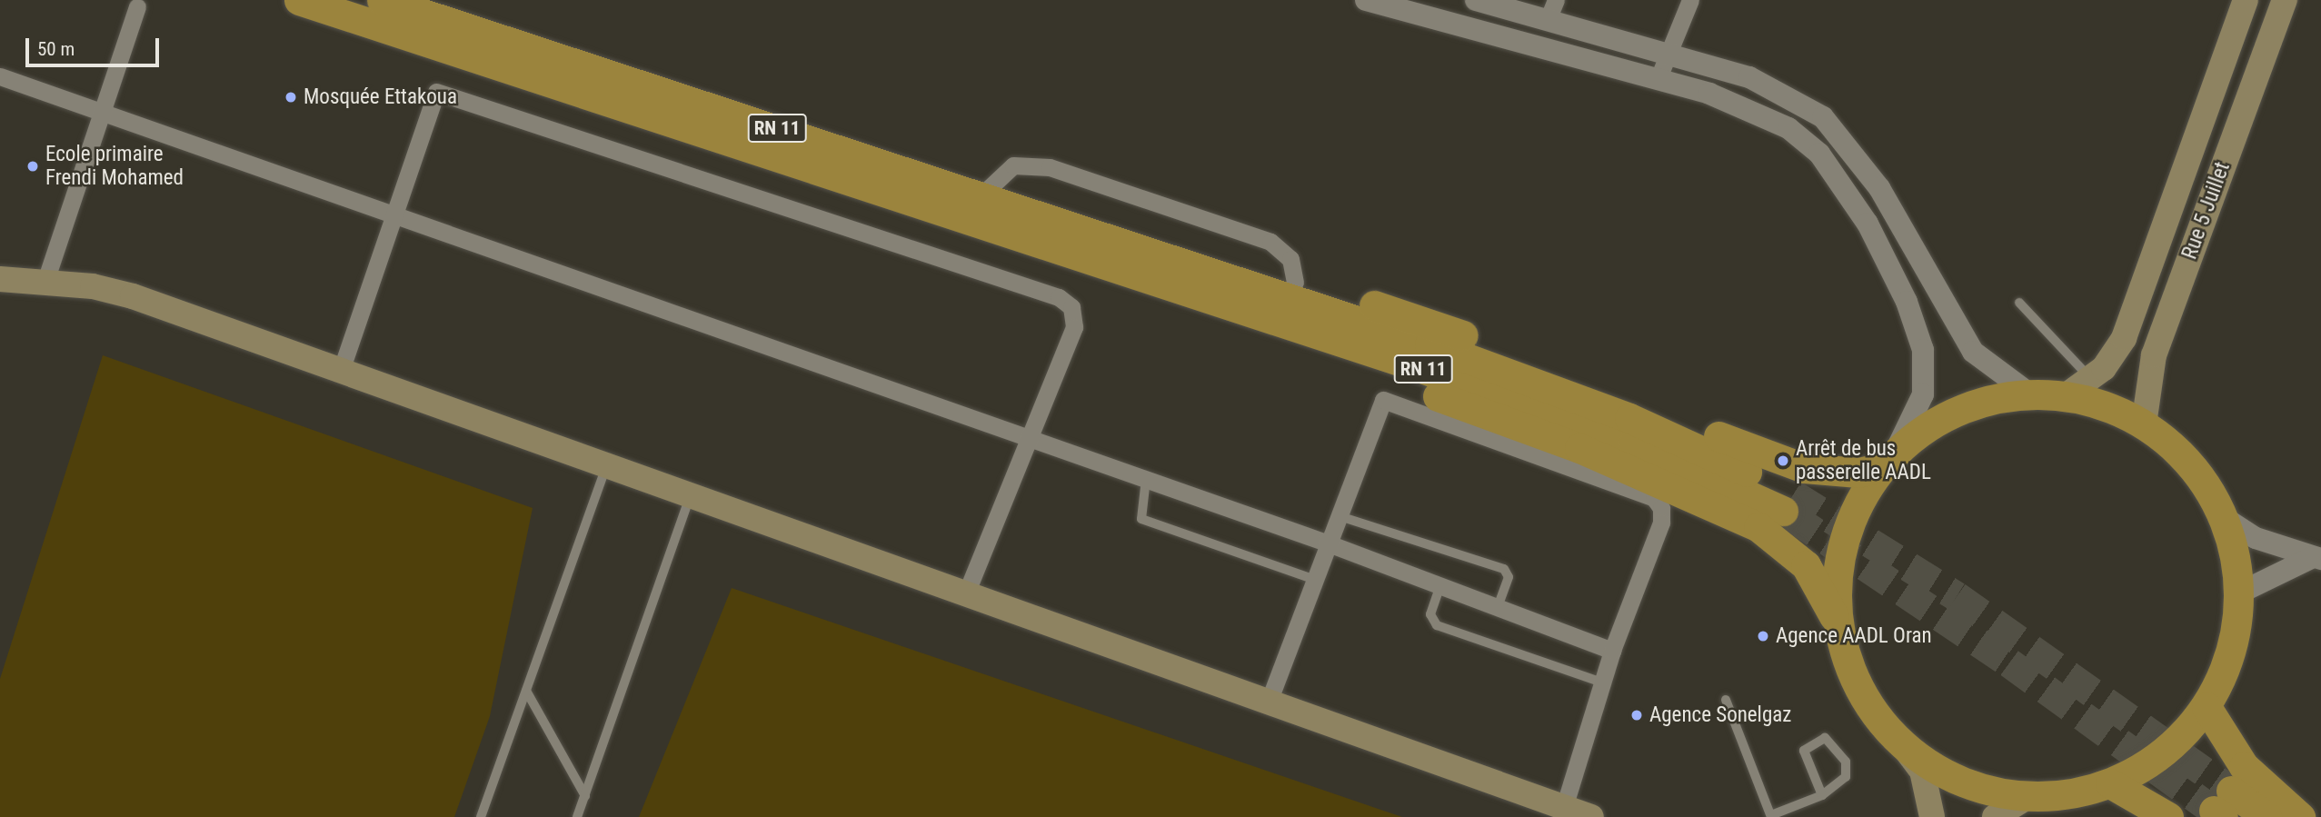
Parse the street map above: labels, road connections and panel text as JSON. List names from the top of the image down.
{
  "streets": {
    "highway": ["RN 11"],
    "main road": ["Rue 5 Juillet"]
  },
  "places": [
    "Mosquée Ettakoua",
    "Ecole primaire Frendi Mohamed",
    "Arrêt de bus passerelle AADL",
    "Agence AADL Oran",
    "Agence Sonelgaz"
  ],
  "scale_bar": "50 m"
}
